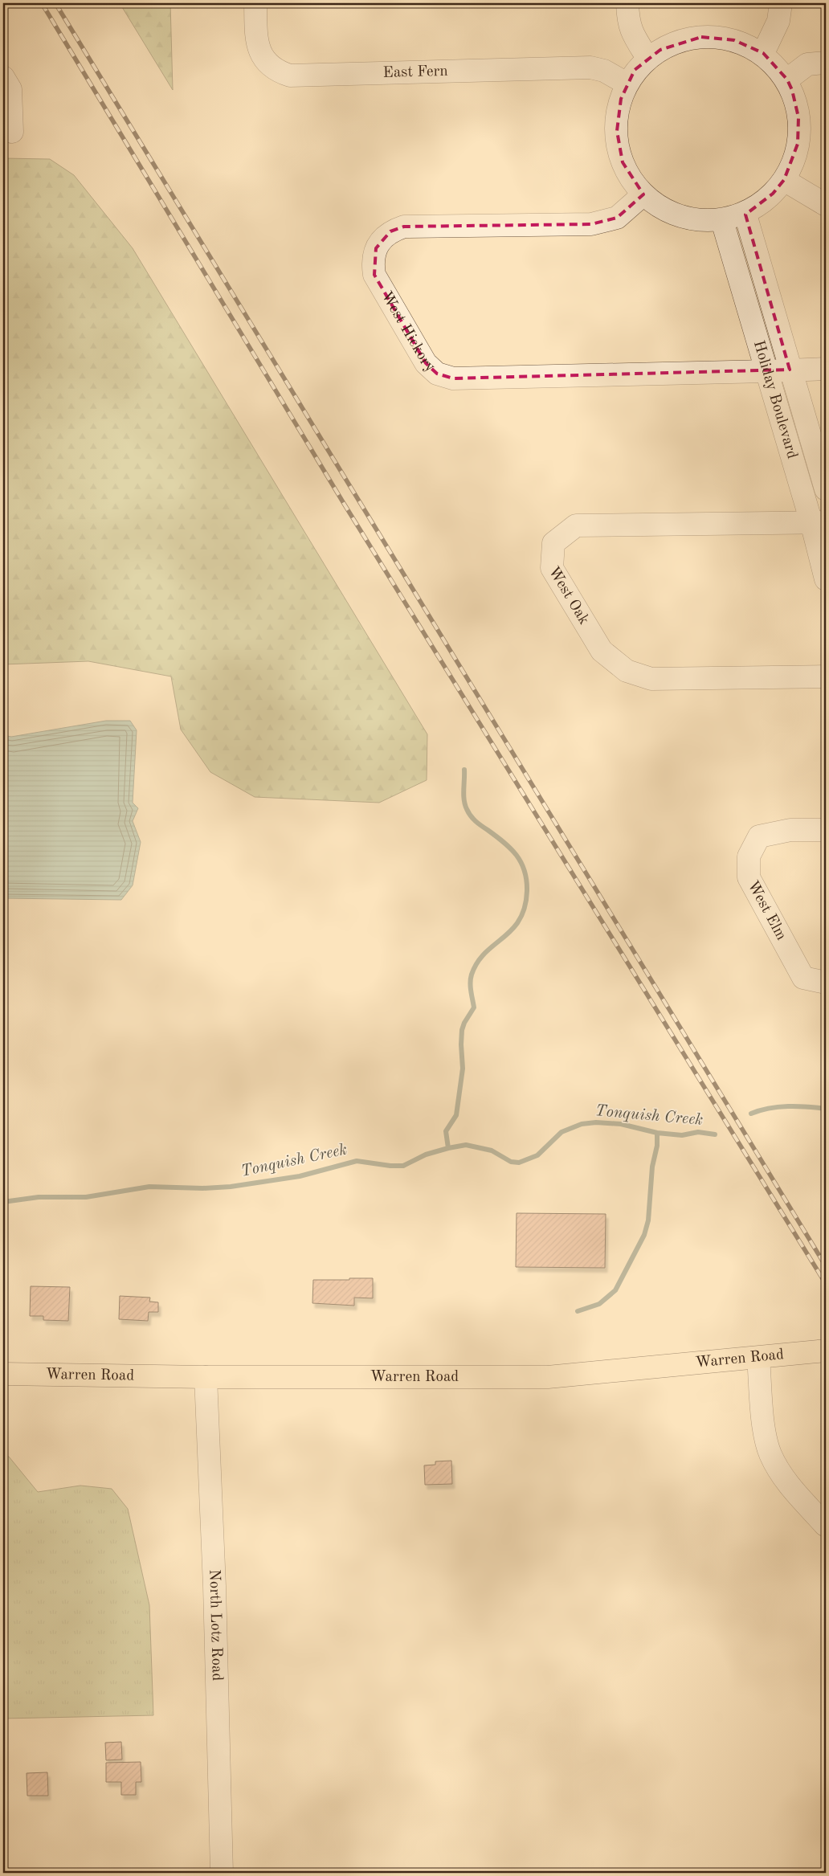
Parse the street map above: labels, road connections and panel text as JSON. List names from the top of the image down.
{
  "streets": {
    "main road": ["Warren Road"],
    "street": [
      "East Fern",
      "West Hickory",
      "Holiday Boulevard",
      "West Oak",
      "West Elm",
      "North Lotz Road"
    ]
  },
  "crossings": [
    ["West Hickory", "Holiday Boulevard"],
    ["Holiday Boulevard", "West Oak"],
    ["Warren Road", "North Lotz Road"]
  ],
  "water": ["Tonquish Creek"]
}
